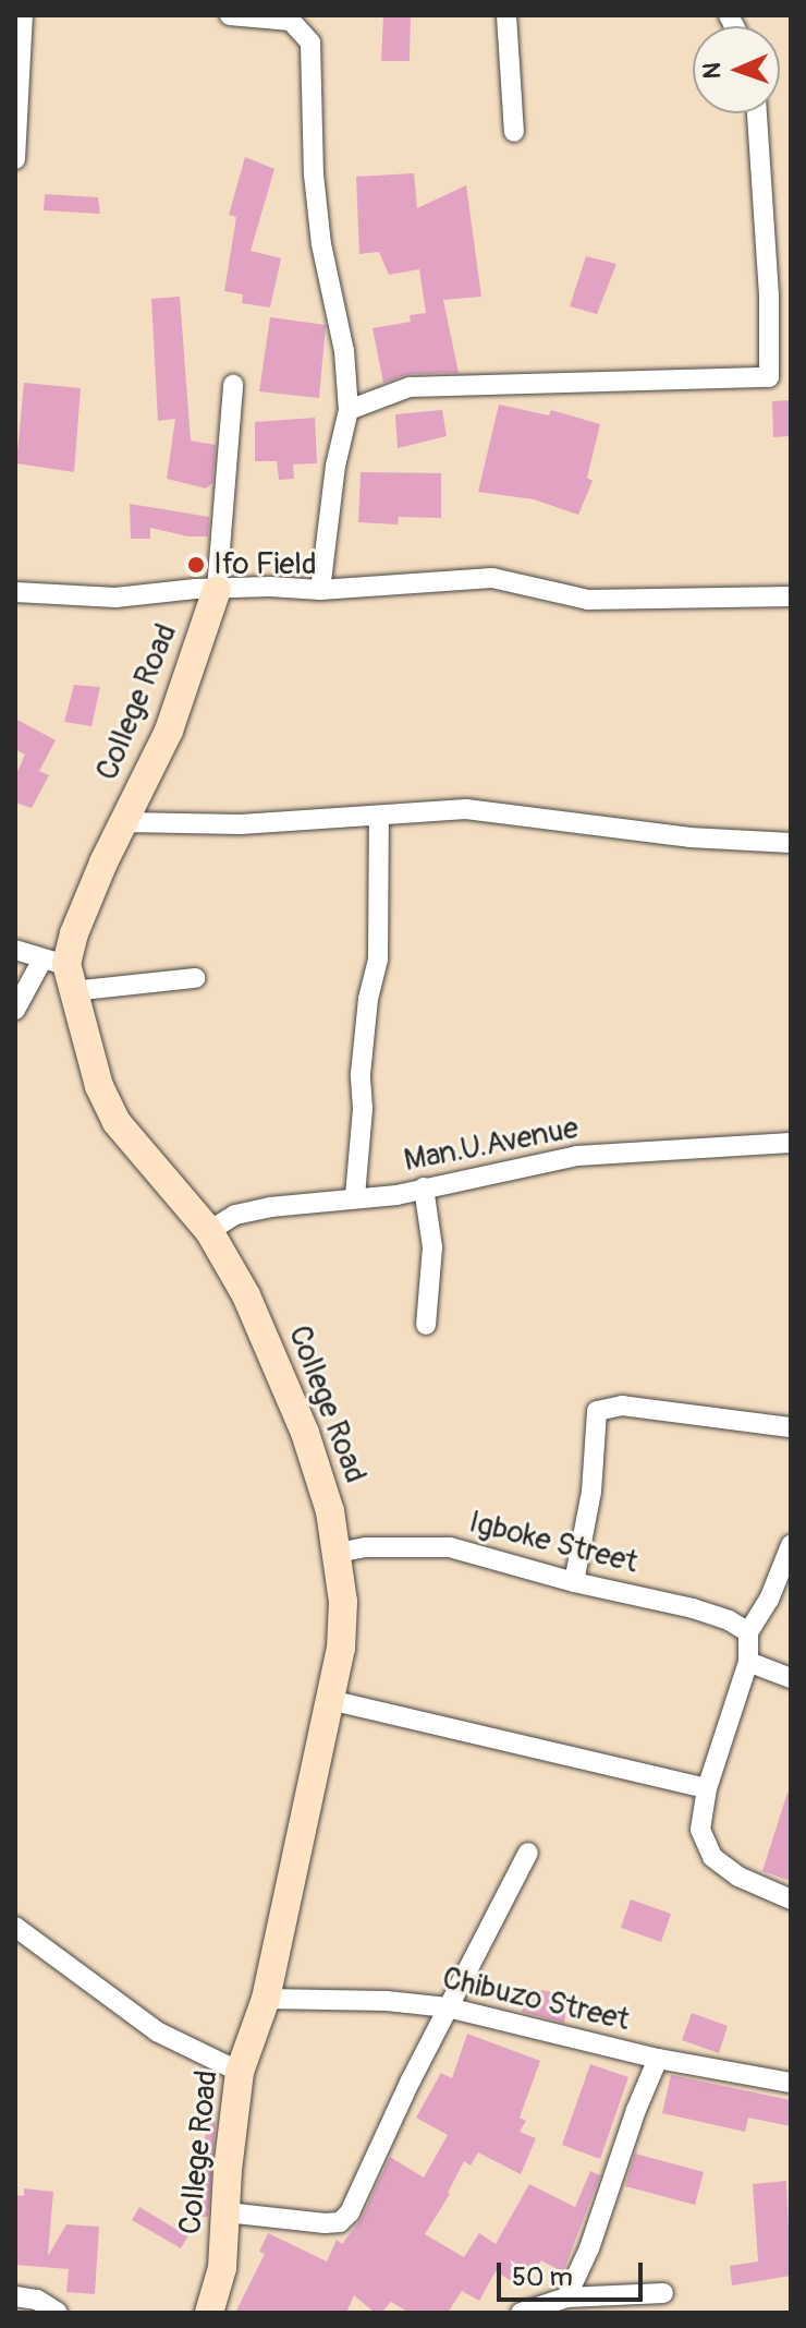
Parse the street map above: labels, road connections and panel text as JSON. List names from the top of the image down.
{
  "streets": {
    "main road": ["College Road"],
    "street": ["Man.U.Avenue", "Igboke Street", "Chibuzo Street"]
  },
  "crossings": [
    ["College Road", "Man.U.Avenue"],
    ["College Road", "Igboke Street"],
    ["College Road", "Chibuzo Street"]
  ],
  "places": ["Ifo Field"],
  "scale_bar": "50 m",
  "north": "left"
}
